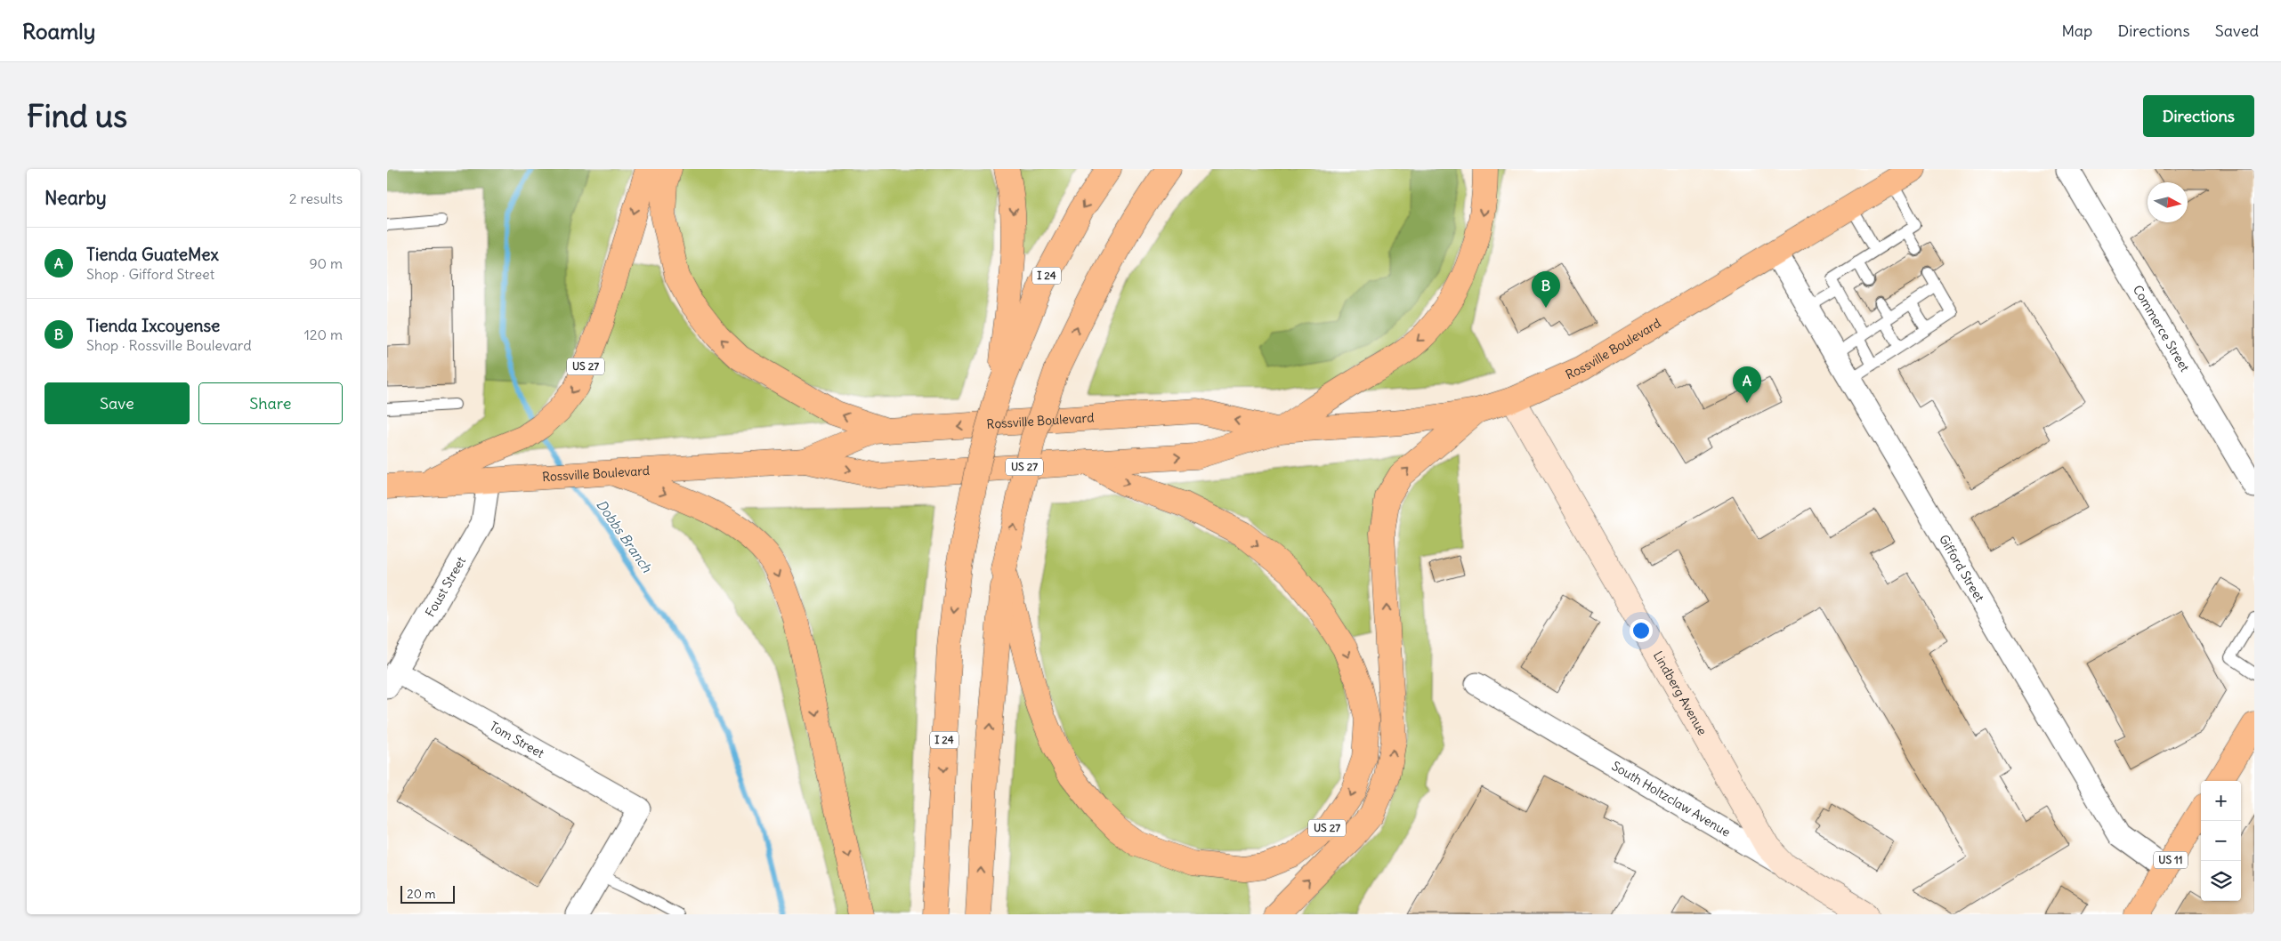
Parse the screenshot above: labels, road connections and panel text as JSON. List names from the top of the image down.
{
  "streets": {
    "main road": [
      "I 24",
      "Rossville Boulevard",
      "US 27",
      "Lindberg Avenue",
      "South Holtzclaw Avenue",
      "US 11"
    ],
    "street": [
      "Commerce Street",
      "Gifford Street",
      "Foust Street",
      "Tom Street"
    ]
  },
  "crossings": [
    ["Rossville Boulevard", "US 27"],
    ["Rossville Boulevard", "Gifford Street"],
    ["Rossville Boulevard", "Foust Street"],
    ["Rossville Boulevard", "Lindberg Avenue"],
    ["Gifford Street", "US 11"],
    ["Foust Street", "Tom Street"],
    ["Lindberg Avenue", "South Holtzclaw Avenue"]
  ],
  "water": ["Dobbs Branch"],
  "scale_bar": "20 m",
  "north": "right",
  "page": {
    "header": "Roamly",
    "nav": ["Map", "Directions", "Saved"],
    "buttons": [
      "Directions",
      ["Save", "Share"]
    ],
    "title": "Find us",
    "heading": ["Nearby", "2 results"],
    "list": [
      {
        "mark": "A",
        "name": "Tienda GuateMex",
        "note": "Shop · Gifford Street",
        "value": "90 m"
      },
      {
        "mark": "B",
        "name": "Tienda Ixcoyense",
        "note": "Shop · Rossville Boulevard",
        "value": "120 m"
      }
    ],
    "pins": ["B", "A"],
    "map_buttons": ["+", "−"],
    "scale": "20 m"
  }
}
